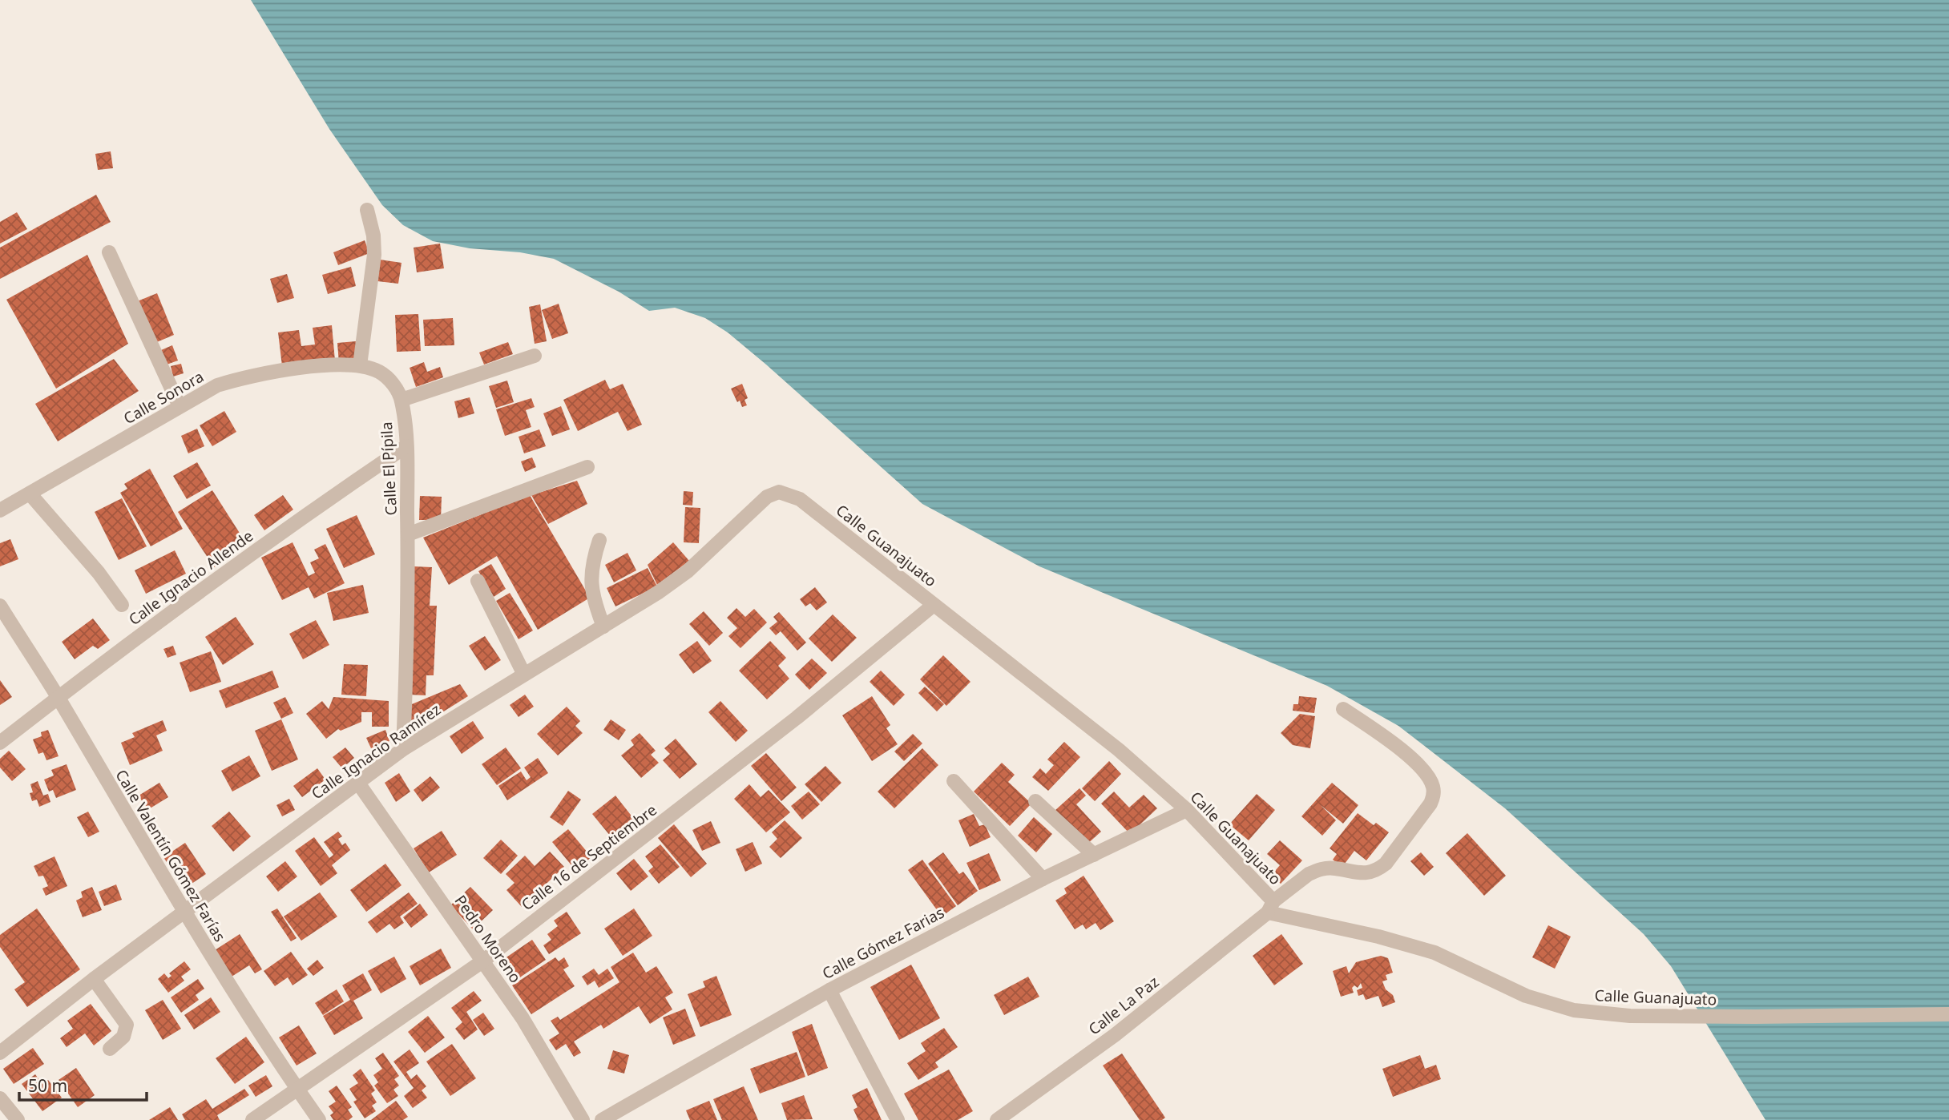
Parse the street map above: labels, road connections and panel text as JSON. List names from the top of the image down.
{
  "streets": {
    "street": [
      "Calle Sonora",
      "Calle El Pípila",
      "Calle Guanajuato",
      "Calle Ignacio Allende",
      "Calle Ignacio Ramírez",
      "Calle Valentín Gómez Farías",
      "Calle 16 de Septiembre",
      "Pedro Moreno",
      "Calle Gómez Farias",
      "Calle La Paz"
    ]
  },
  "crossings": [
    ["Calle Sonora", "Calle El Pípila"],
    ["Calle El Pípila", "Calle Ignacio Allende"],
    ["Calle El Pípila", "Calle Ignacio Ramírez"],
    ["Calle Guanajuato", "Calle Ignacio Ramírez"],
    ["Calle Guanajuato", "Calle 16 de Septiembre"],
    ["Calle Guanajuato", "Calle Gómez Farias"],
    ["Calle Guanajuato", "Calle La Paz"],
    ["Calle Ignacio Allende", "Calle Valentín Gómez Farías"],
    ["Calle Ignacio Ramírez", "Calle Valentín Gómez Farías"],
    ["Calle Ignacio Ramírez", "Pedro Moreno"],
    ["Calle Valentín Gómez Farías", "Calle 16 de Septiembre"],
    ["Calle 16 de Septiembre", "Pedro Moreno"]
  ],
  "scale_bar": "50 m"
}
